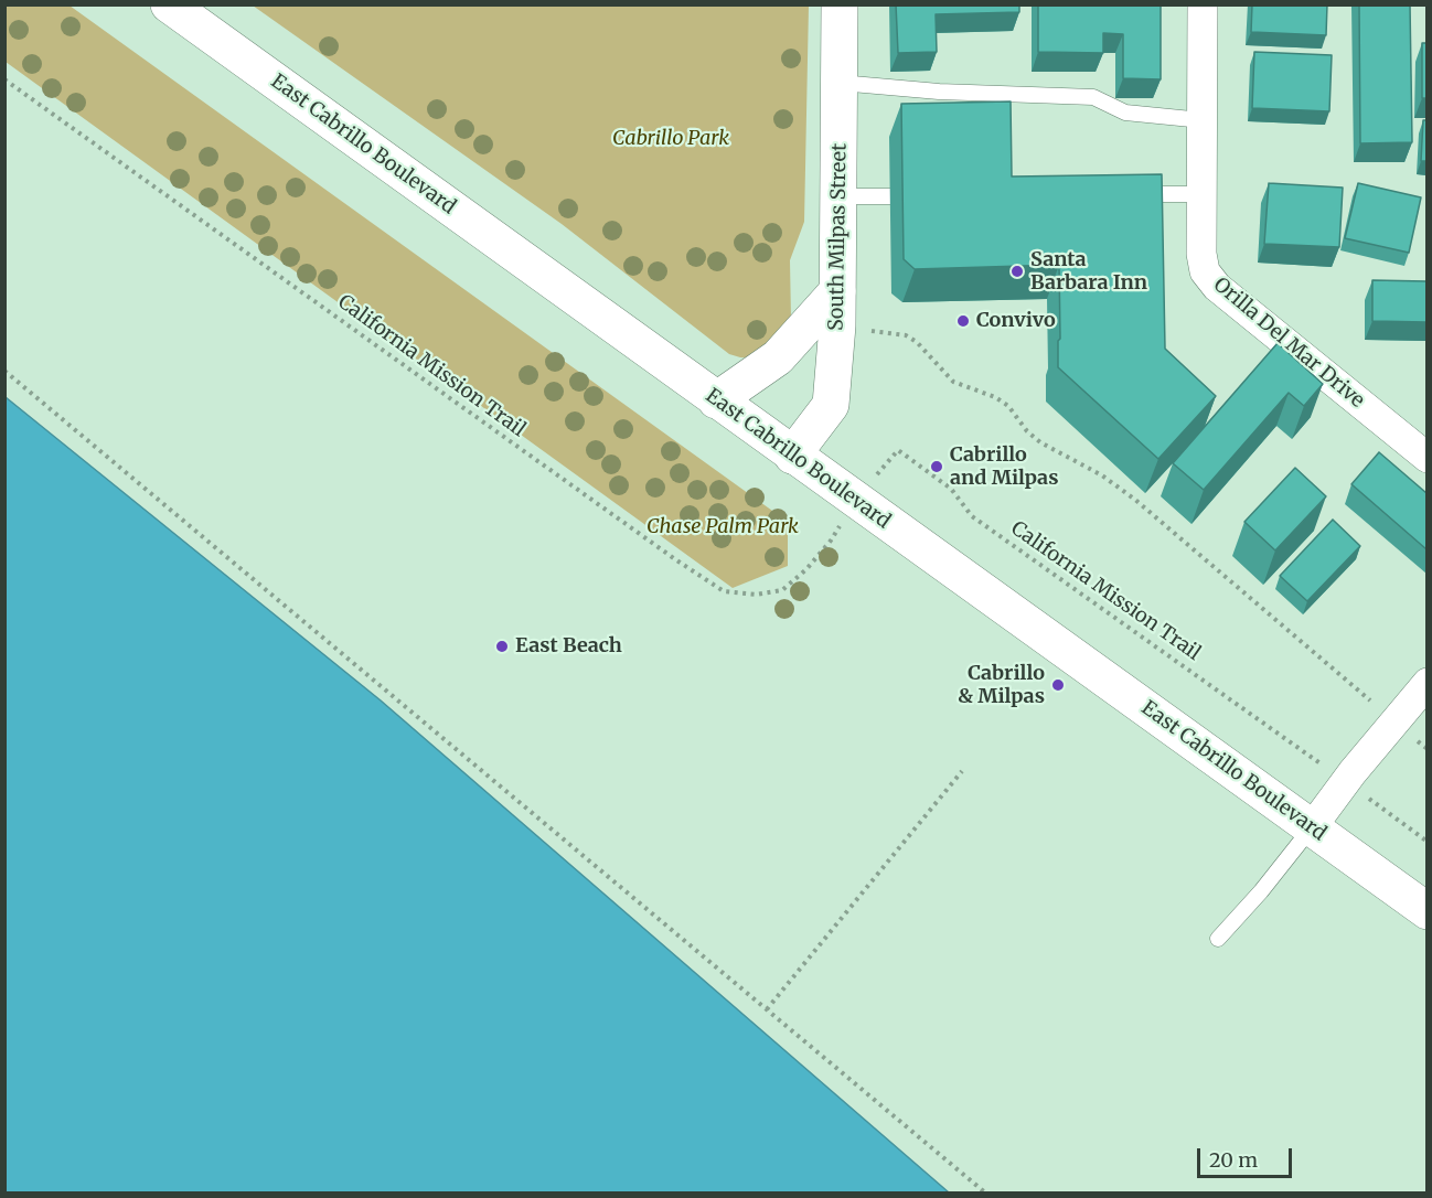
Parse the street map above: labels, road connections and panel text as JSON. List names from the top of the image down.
{
  "streets": {
    "main road": ["East Cabrillo Boulevard", "South Milpas Street"],
    "street": ["Orilla Del Mar Drive"],
    "path": ["California Mission Trail"]
  },
  "crossings": [
    ["East Cabrillo Boulevard", "South Milpas Street"]
  ],
  "parks": ["Cabrillo Park", "Chase Palm Park"],
  "places": [
    "Santa Barbara Inn",
    "Convivo",
    "Cabrillo and Milpas",
    "East Beach",
    "Cabrillo & Milpas"
  ],
  "scale_bar": "20 m"
}
